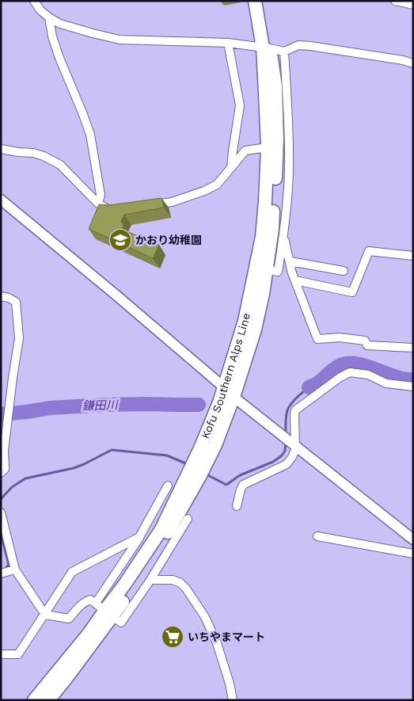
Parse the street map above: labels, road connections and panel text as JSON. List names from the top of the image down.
{
  "streets": {
    "main road": ["Kofu Southern Alps Line"]
  },
  "water": ["鎌田川"],
  "places": {
    "school or university": ["かおり幼稚園"],
    "supermarket": ["いちやまマート"]
  }
}
